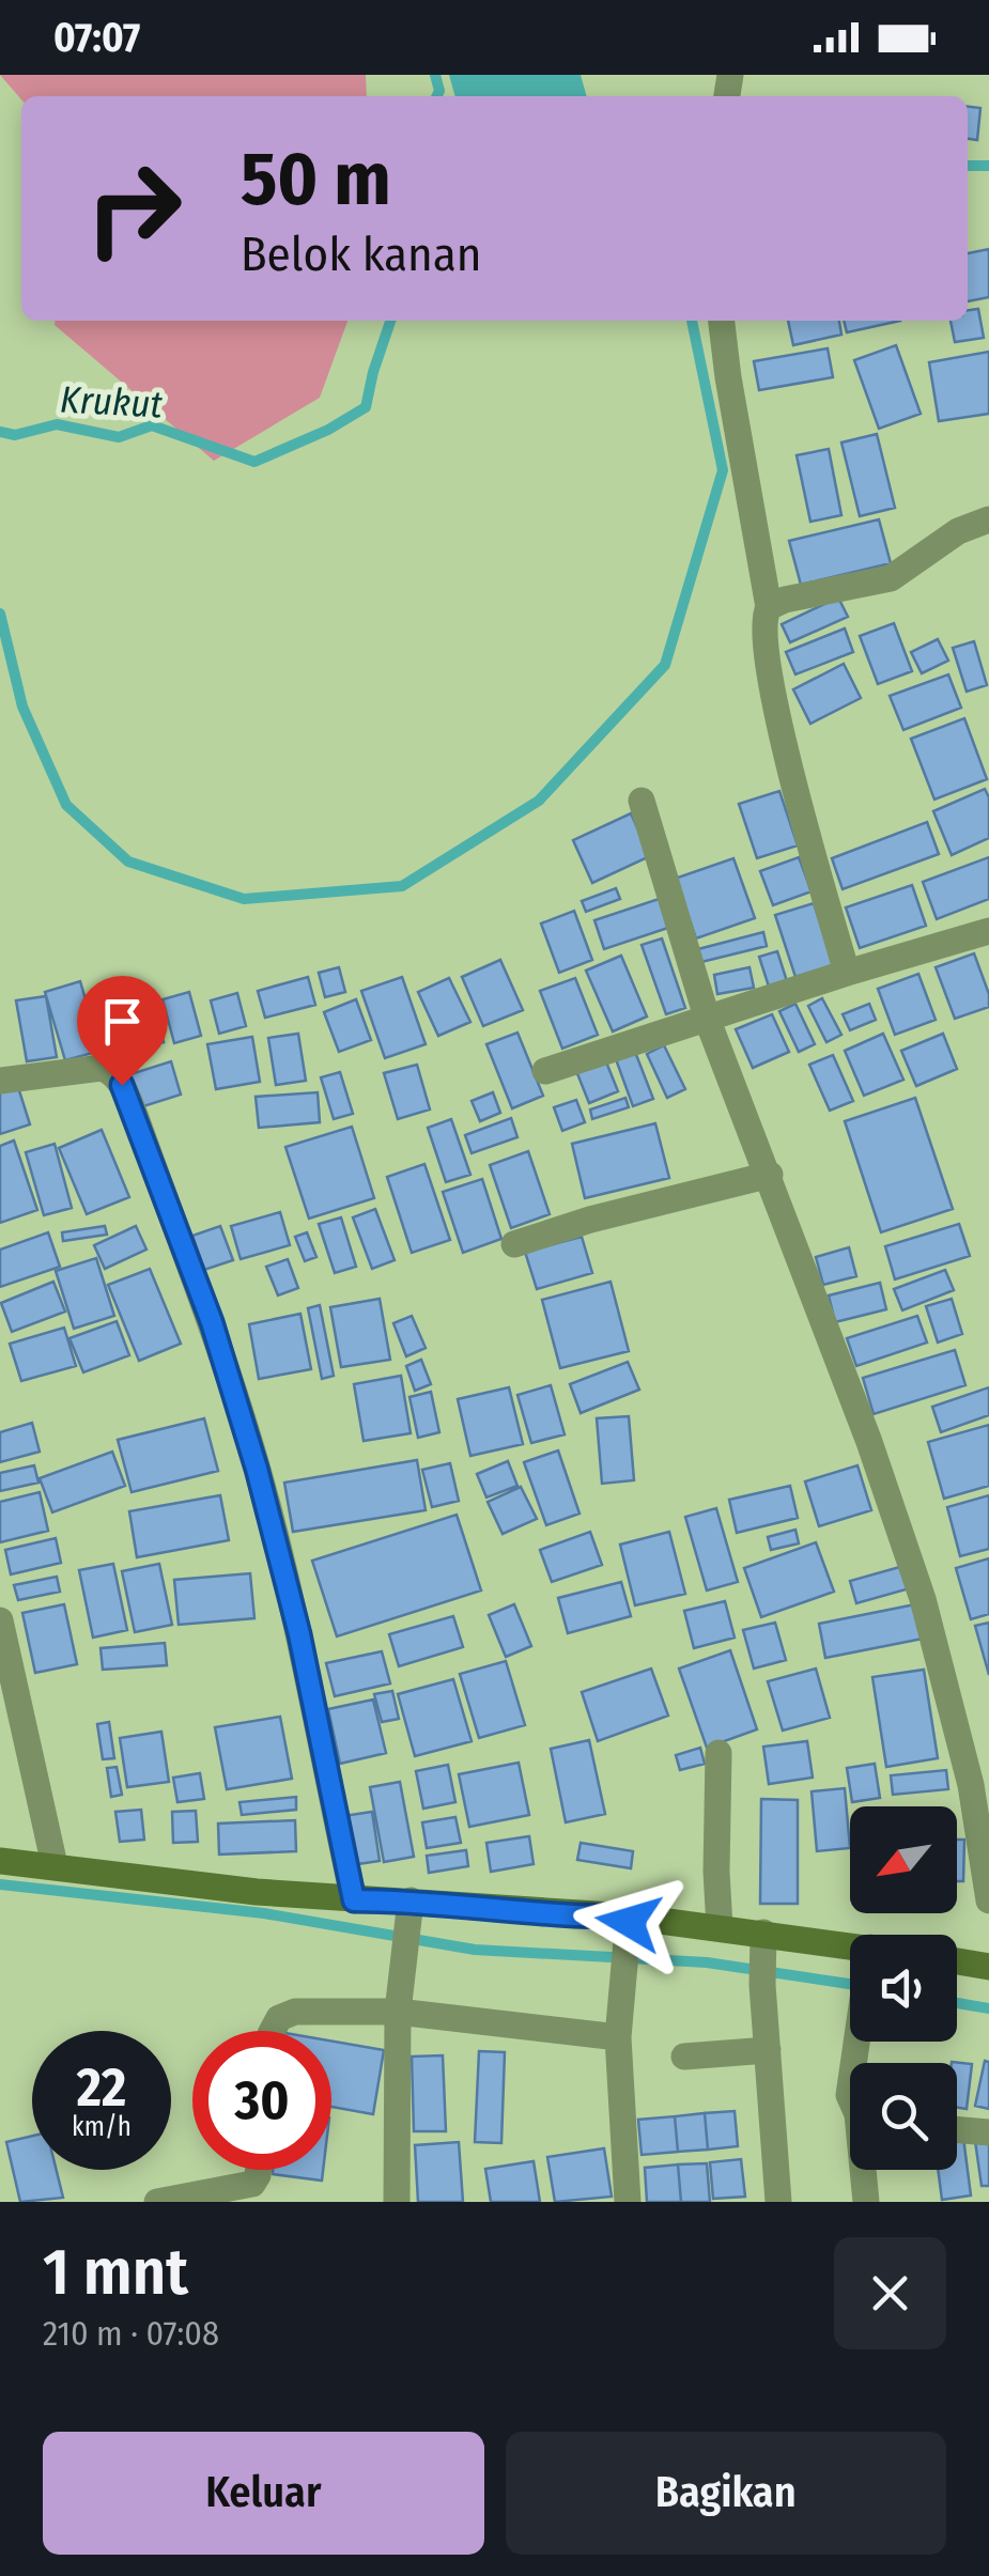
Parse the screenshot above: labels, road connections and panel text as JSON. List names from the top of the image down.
{
  "water": ["Krukut"],
  "north": "bottom left",
  "page": {
    "status": "07:07",
    "turn": ["50 m", "Belok kanan"],
    "speed": "22 km/h",
    "limit": "30",
    "heading": ["1 mnt", "210 m · 07:08"],
    "buttons": ["Keluar", "Bagikan"]
  }
}
